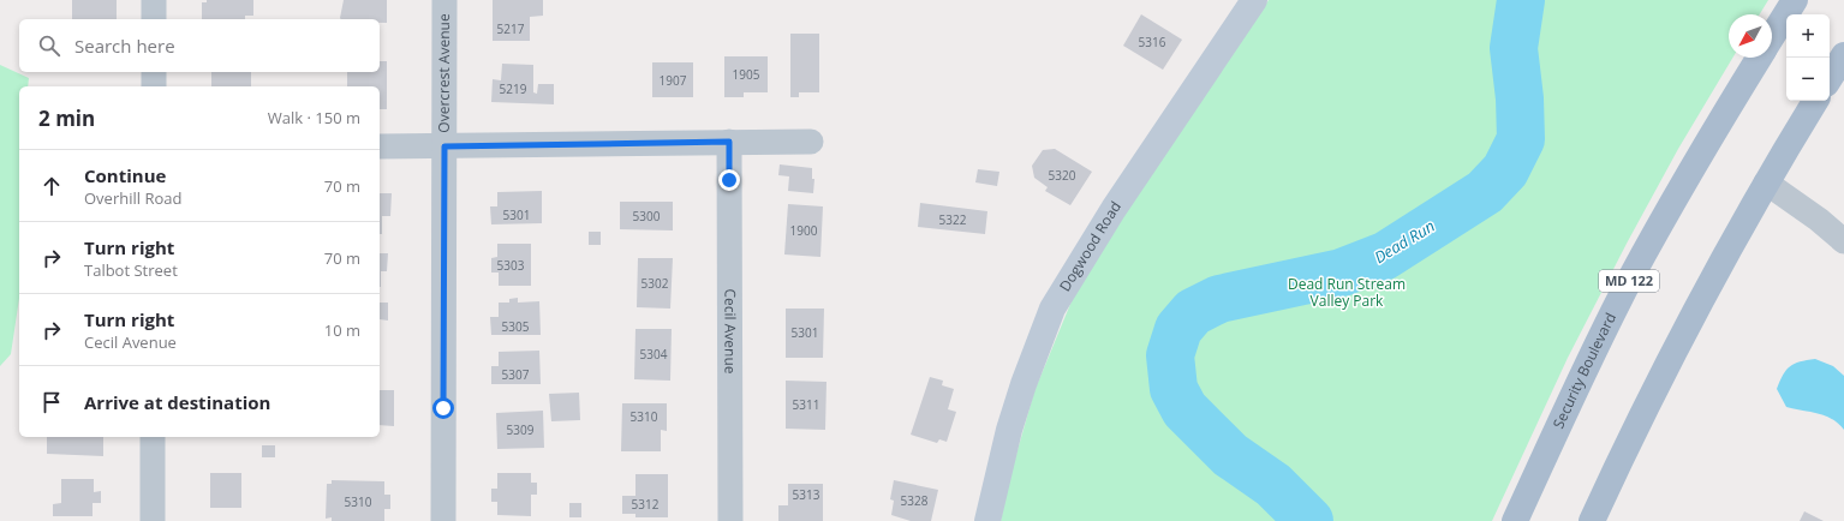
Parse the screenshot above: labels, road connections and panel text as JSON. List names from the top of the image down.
{
  "streets": {
    "main road": ["MD 122", "Security Boulevard"],
    "street": ["Overcrest Avenue", "Dogwood Road", "Cecil Avenue"]
  },
  "water": ["Dead Run"],
  "parks": ["Dead Run Stream Valley Park"],
  "house_numbers": [
    "5217",
    "5316",
    "1905",
    "1907",
    "5219",
    "5320",
    "5301",
    "5300",
    "5322",
    "1900",
    "5303",
    "5302",
    "5305",
    "5301",
    "5304",
    "5307",
    "5311",
    "5310",
    "5309",
    "5313",
    "5328",
    "5310",
    "5312"
  ],
  "north": "bottom left",
  "page": {
    "map_buttons": ["+", "−"],
    "search": "Search here",
    "heading": ["2 min", "Walk · 150 m"],
    "list": [
      ["Continue", "Overhill Road", "70 m"],
      ["Turn right", "Talbot Street", "70 m"],
      ["Turn right", "Cecil Avenue", "10 m"],
      "Arrive at destination"
    ]
  }
}
